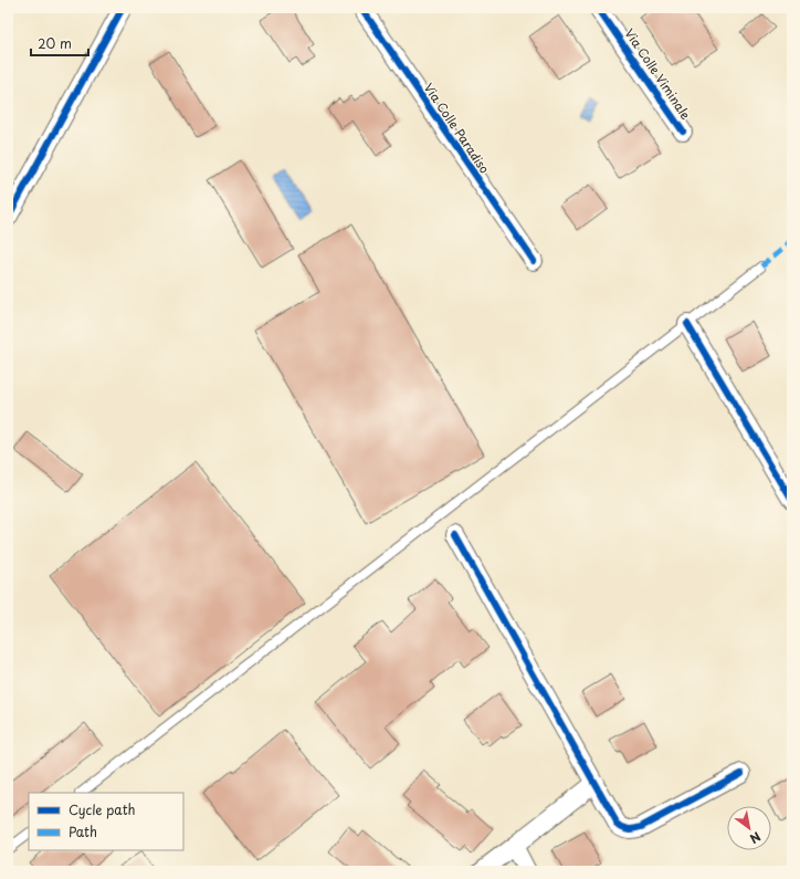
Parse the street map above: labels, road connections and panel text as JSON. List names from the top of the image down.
{
  "streets": {
    "street": ["Via Colle Viminale", "Via Colle Paradiso"]
  },
  "legend": ["Cycle path", "Path"],
  "scale_bar": "20 m",
  "north": "bottom right"
}
